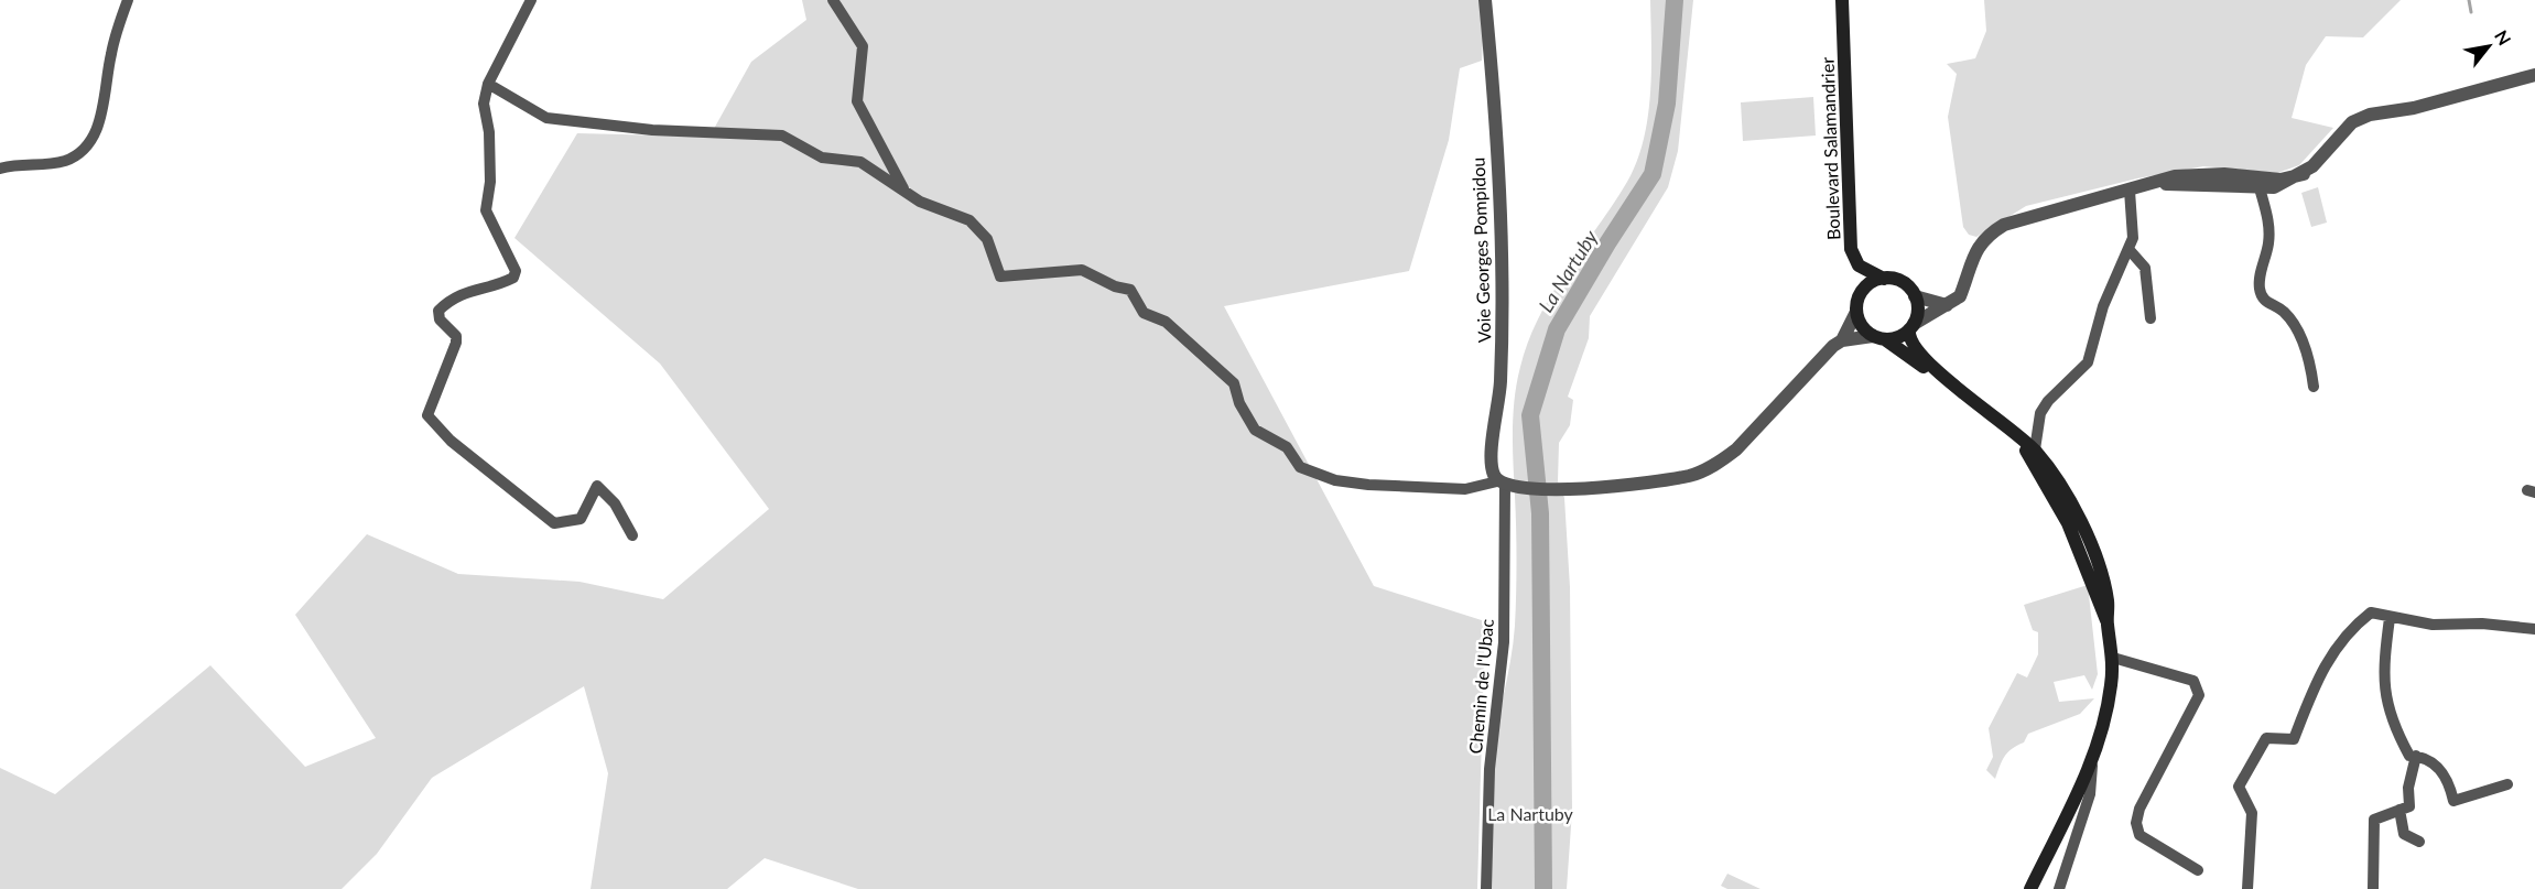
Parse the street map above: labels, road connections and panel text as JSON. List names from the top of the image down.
{
  "streets": {
    "main road": ["Boulevard Salamandrier"],
    "street": ["Voie Georges Pompidou", "Chemin de l'Ubac"]
  },
  "crossings": [
    ["Voie Georges Pompidou", "Chemin de l'Ubac"]
  ],
  "water": ["La Nartuby"],
  "parks": ["La Nartuby"],
  "north": "top right"
}
